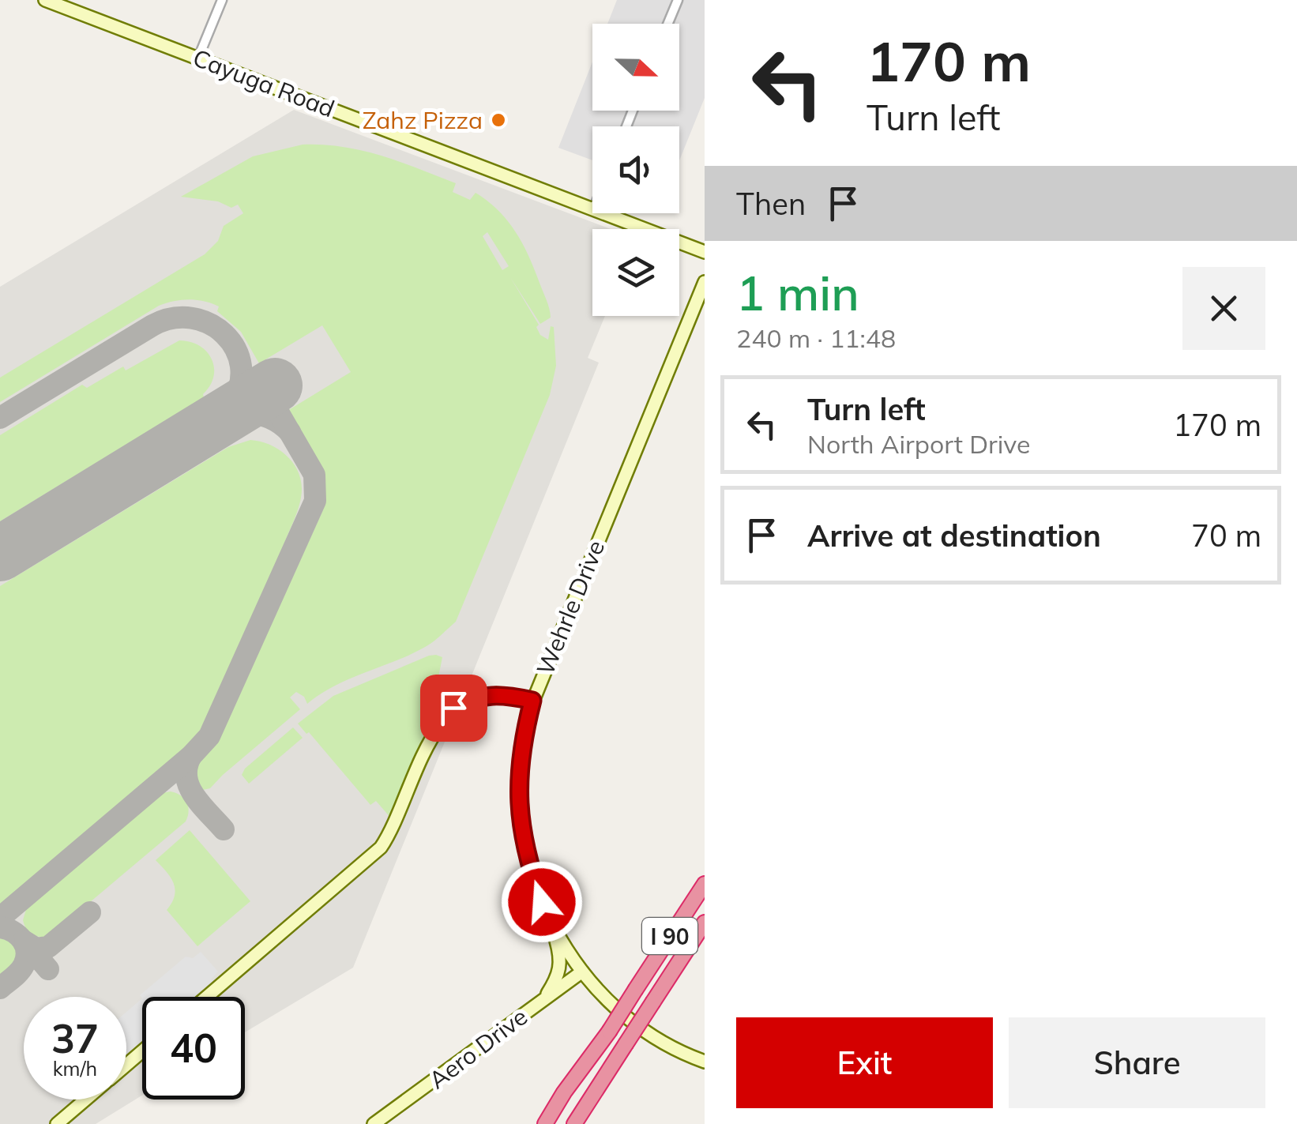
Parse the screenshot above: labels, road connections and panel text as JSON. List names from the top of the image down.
{
  "streets": {
    "highway": ["I 90"],
    "street": ["Cayuga Road", "Wehrle Drive", "Aero Drive"]
  },
  "crossings": [
    ["Wehrle Drive", "Aero Drive"]
  ],
  "places": ["Zahz Pizza"],
  "north": "right",
  "page": {
    "turn": ["170 m", "Turn left"],
    "then": "Then",
    "heading": ["1 min", "240 m · 11:48"],
    "list": [
      {
        "name": "Turn left",
        "note": "North Airport Drive",
        "value": "170 m"
      },
      {
        "name": "Arrive at destination",
        "value": "70 m"
      }
    ],
    "speed": "37 km/h",
    "limit": "40",
    "buttons": ["Exit", "Share"]
  }
}
